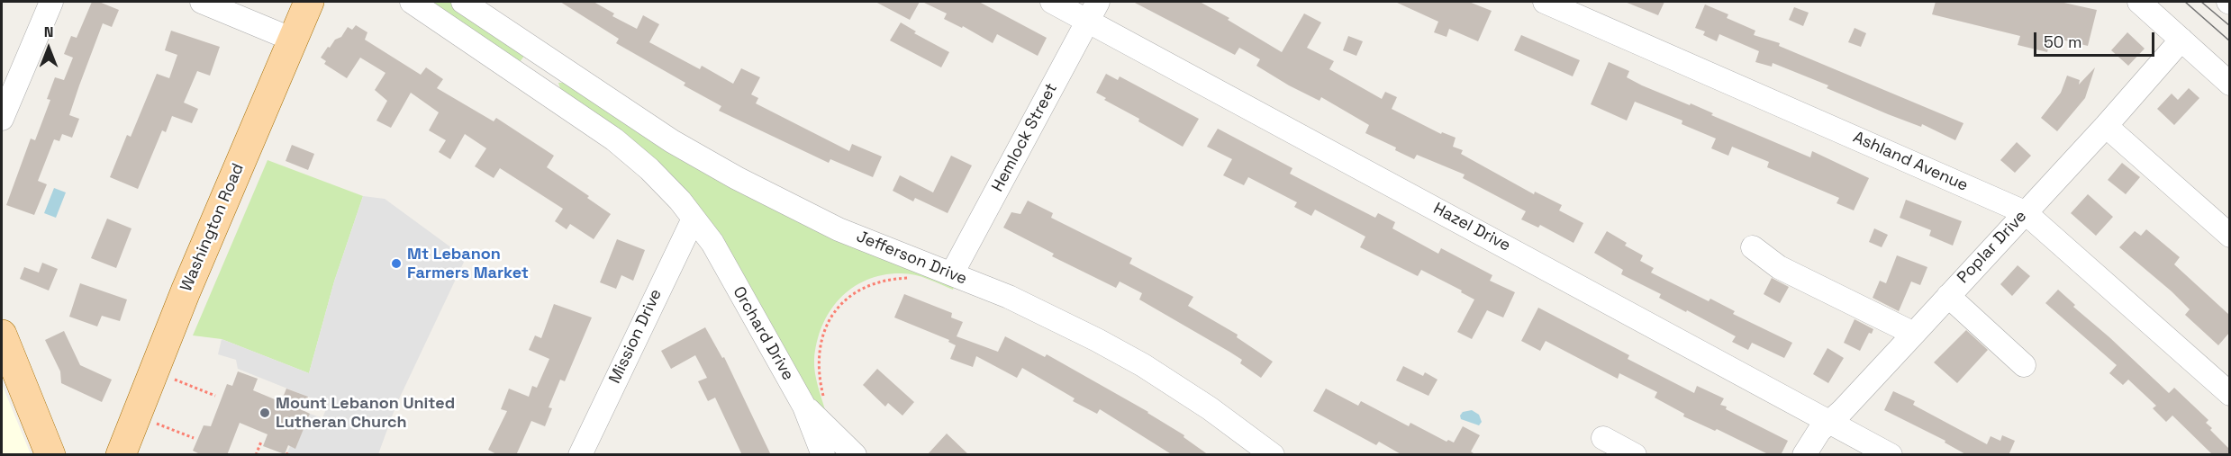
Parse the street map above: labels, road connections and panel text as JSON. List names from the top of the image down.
{
  "streets": {
    "main road": ["Washington Road"],
    "street": [
      "Hemlock Street",
      "Ashland Avenue",
      "Hazel Drive",
      "Poplar Drive",
      "Jefferson Drive",
      "Orchard Drive",
      "Mission Drive"
    ]
  },
  "crossings": [
    ["Hemlock Street", "Hazel Drive"],
    ["Hemlock Street", "Jefferson Drive"],
    ["Ashland Avenue", "Poplar Drive"],
    ["Hazel Drive", "Poplar Drive"],
    ["Orchard Drive", "Mission Drive"]
  ],
  "places": ["Mt Lebanon Farmers Market", "Mount Lebanon United Lutheran Church"],
  "scale_bar": "50 m",
  "north": "top"
}
